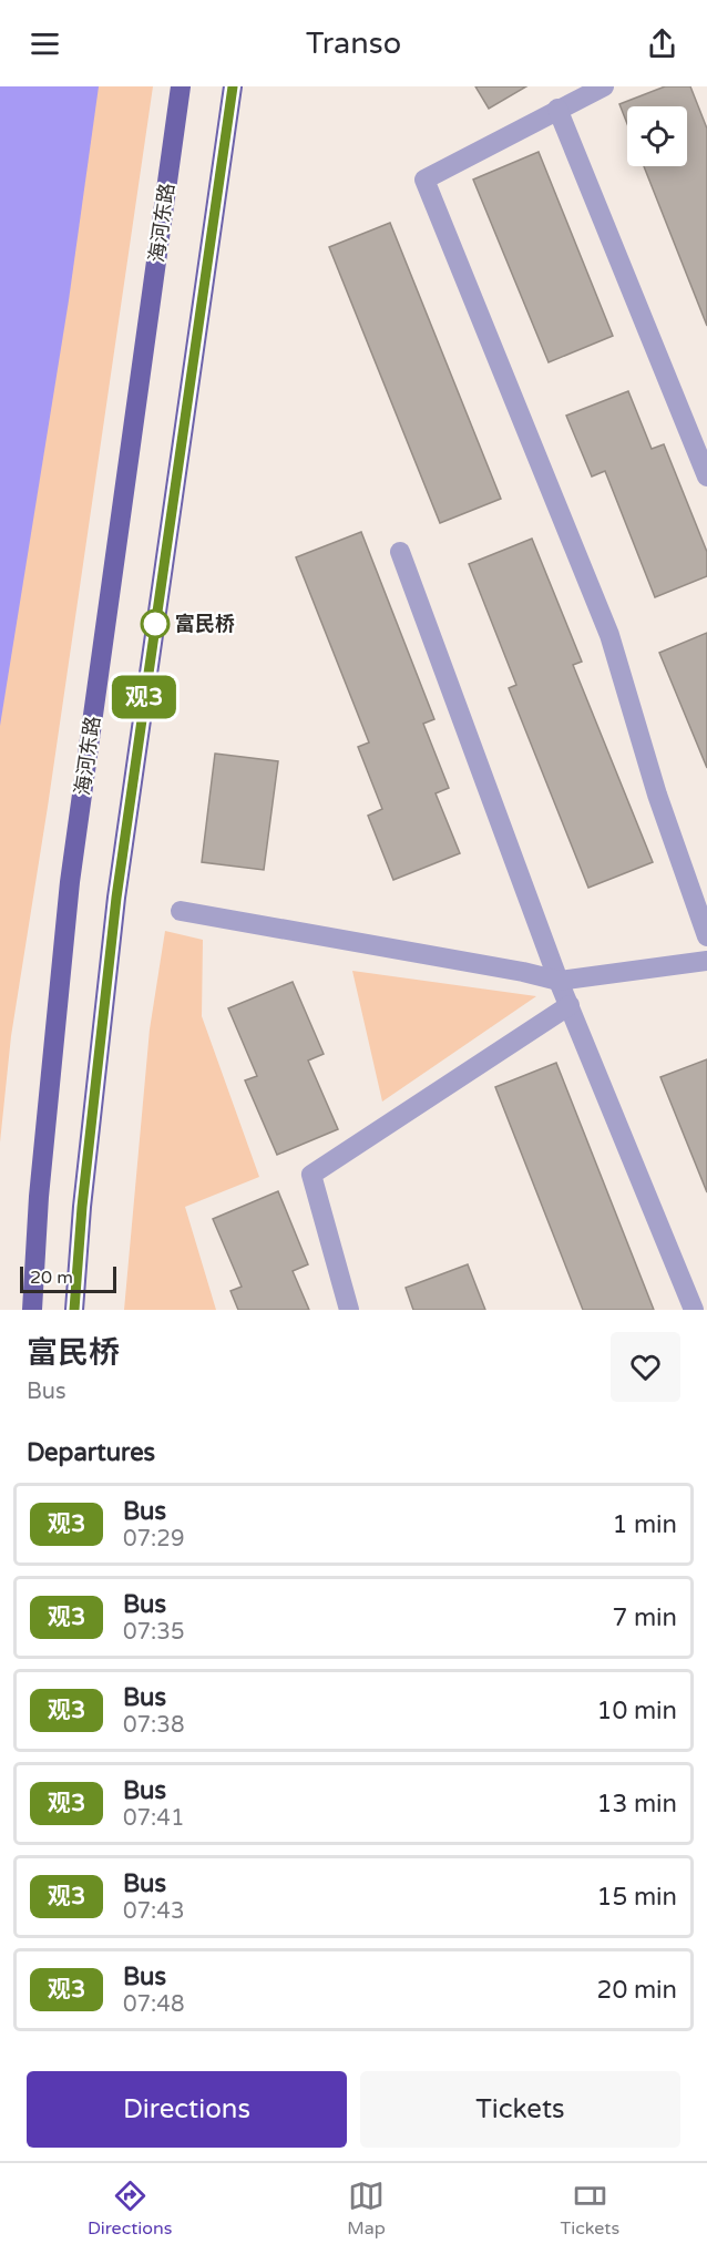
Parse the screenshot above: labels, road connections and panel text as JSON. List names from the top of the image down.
{
  "streets": {
    "main road": ["海河东路"]
  },
  "places": ["富民桥"],
  "lines": ["bus line 观3"],
  "scale_bar": "20 m",
  "page": {
    "header": "Transo",
    "on_map": "观3",
    "scale": "20 m",
    "heading": [
      ["富民桥", "Bus"],
      "Departures"
    ],
    "list": [
      {
        "mark": "观3",
        "name": "Bus",
        "note": "07:29",
        "value": "1 min"
      },
      {
        "mark": "观3",
        "name": "Bus",
        "note": "07:35",
        "value": "7 min"
      },
      {
        "mark": "观3",
        "name": "Bus",
        "note": "07:38",
        "value": "10 min"
      },
      {
        "mark": "观3",
        "name": "Bus",
        "note": "07:41",
        "value": "13 min"
      },
      {
        "mark": "观3",
        "name": "Bus",
        "note": "07:43",
        "value": "15 min"
      },
      {
        "mark": "观3",
        "name": "Bus",
        "note": "07:48",
        "value": "20 min"
      }
    ],
    "buttons": ["Directions", "Tickets"],
    "tabs": ["Directions", "Map", "Tickets"]
  }
}
